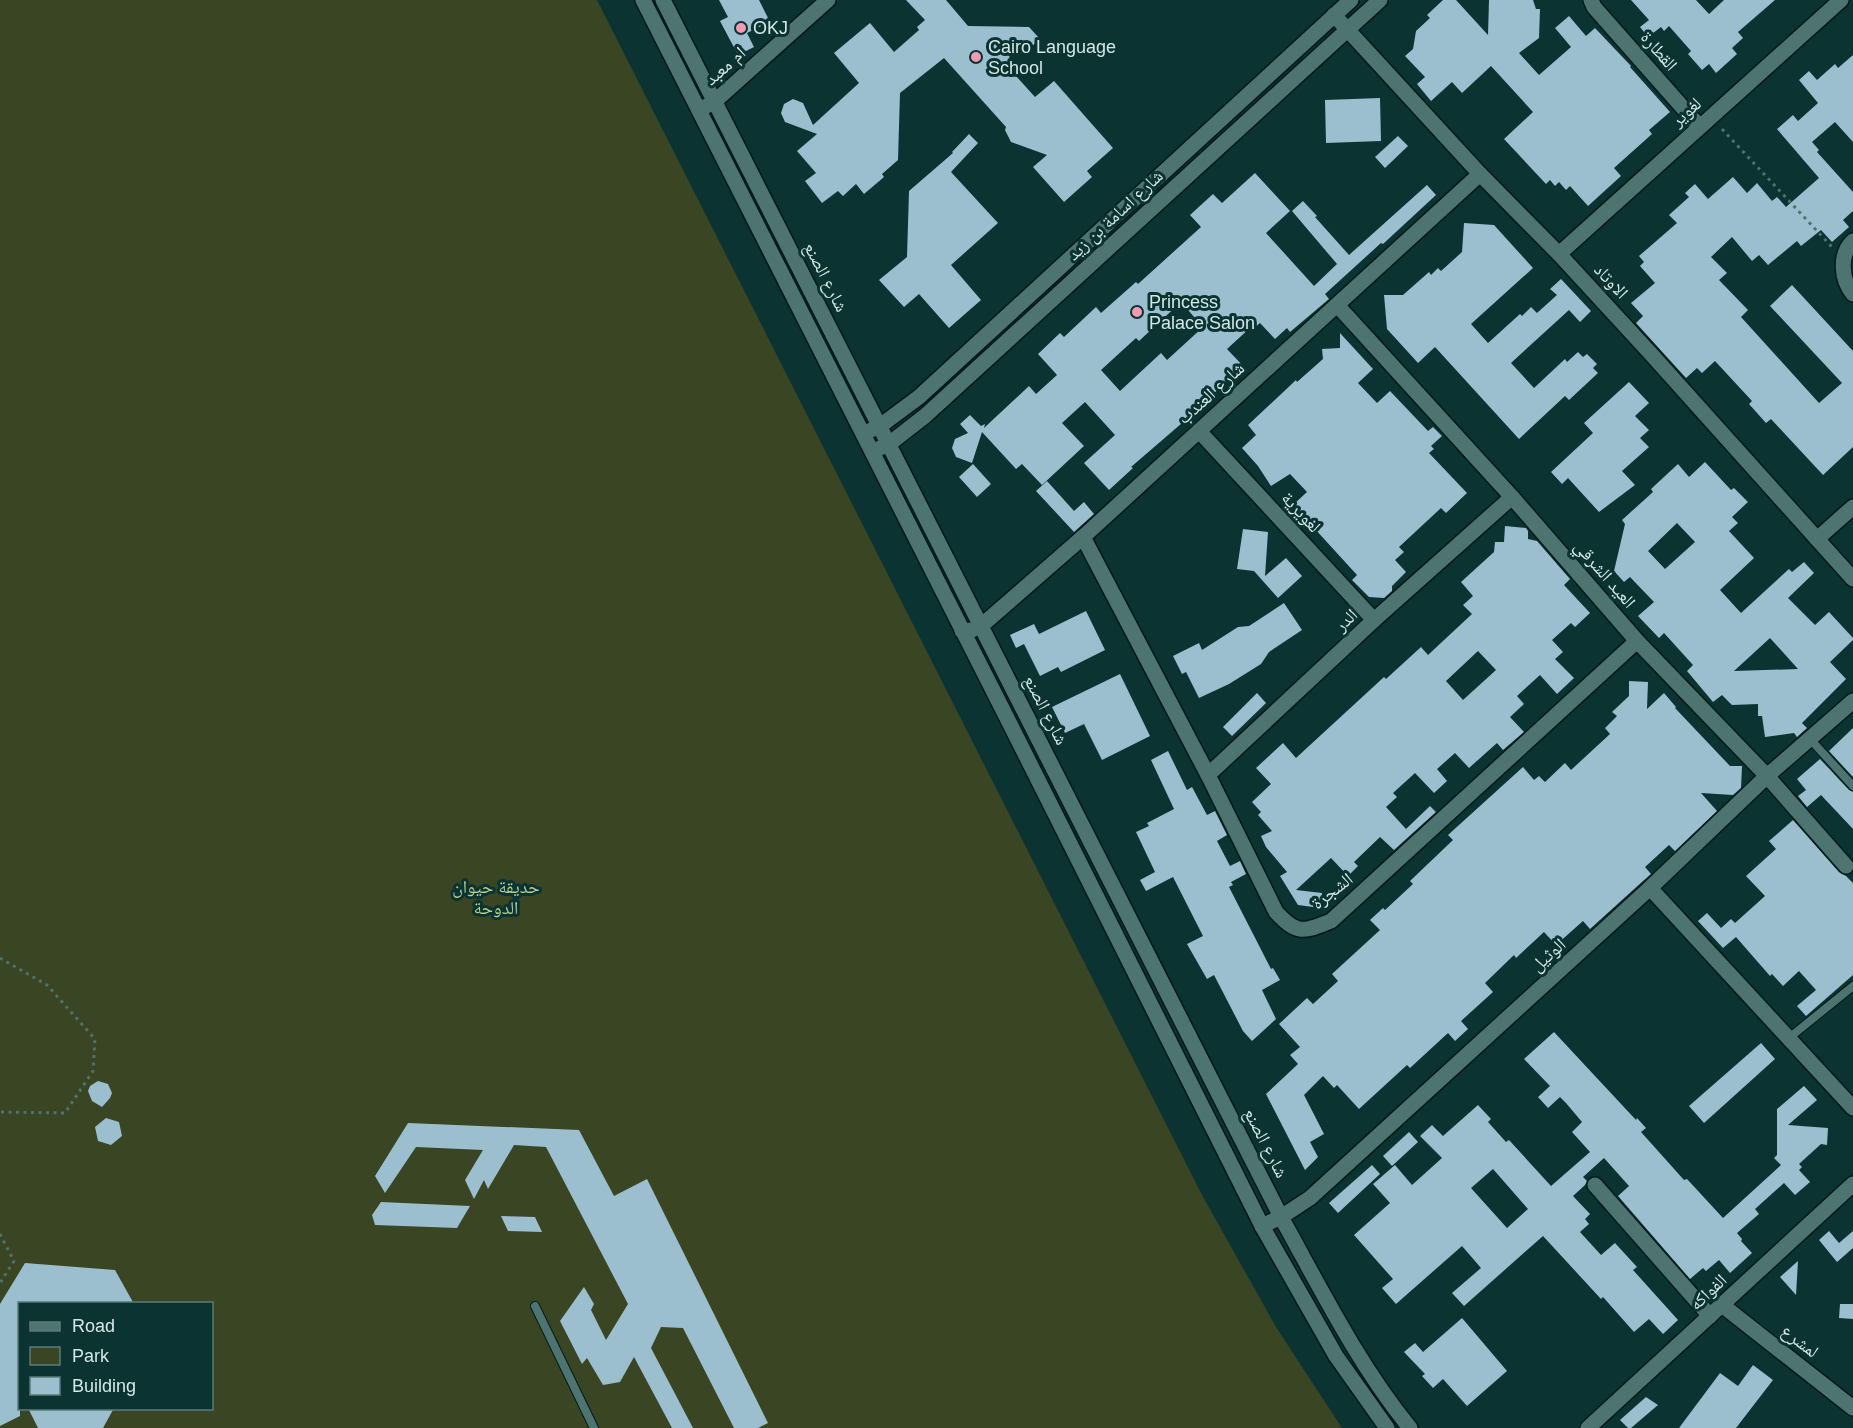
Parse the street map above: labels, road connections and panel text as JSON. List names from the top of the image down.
{
  "streets": {
    "street": [
      "القطارة",
      "ام معبد",
      "لغوير",
      "شارع اسامة بن زيد",
      "شارع الصنع",
      "الاوتاد",
      "شارع العندب",
      "لغويرية",
      "العيد الشرقي",
      "الدر",
      "الشجرة",
      "الوثيل",
      "الفواكه",
      "لمشرع"
    ]
  },
  "crossings": [
    ["القطارة", "لغوير"],
    ["ام معبد", "شارع الصنع"],
    ["لغوير", "الاوتاد"],
    ["شارع اسامة بن زيد", "شارع الصنع"],
    ["شارع اسامة بن زيد", "الاوتاد"],
    ["شارع الصنع", "شارع العندب"],
    ["شارع الصنع", "الوثيل"],
    ["الاوتاد", "شارع العندب"],
    ["شارع العندب", "لغويرية"],
    ["شارع العندب", "العيد الشرقي"],
    ["شارع العندب", "الشجرة"],
    ["لغويرية", "الدر"],
    ["العيد الشرقي", "الدر"],
    ["العيد الشرقي", "الشجرة"],
    ["العيد الشرقي", "الوثيل"],
    ["الدر", "الشجرة"],
    ["الفواكه", "لمشرع"]
  ],
  "parks": ["حديقة حيوان الدوحة"],
  "places": ["OKJ", "Cairo Language School", "Princess Palace Salon"],
  "legend": ["Road", "Park", "Building"]
}
